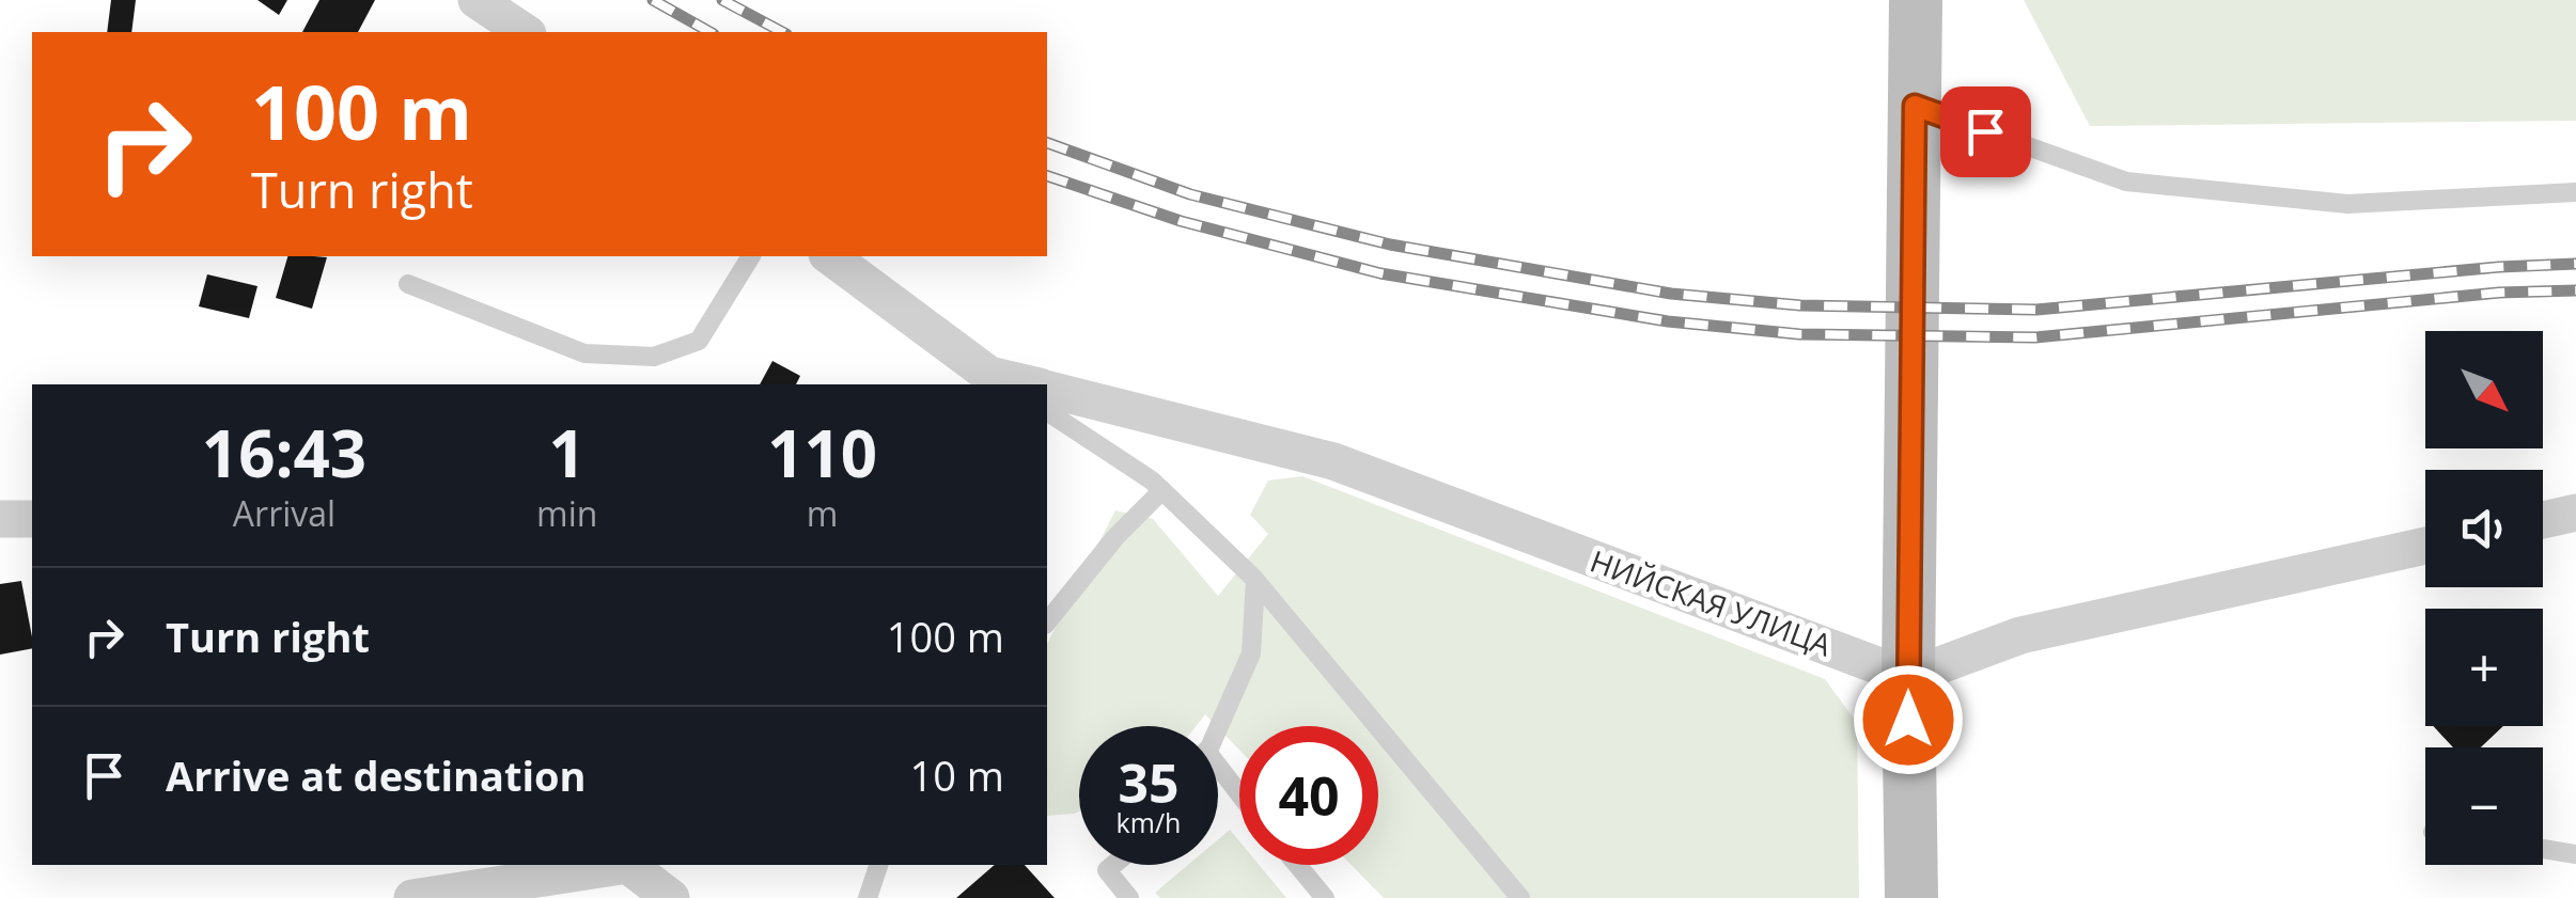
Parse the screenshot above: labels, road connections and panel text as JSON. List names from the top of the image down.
{
  "streets": {
    "street": ["НИЙСКАЯ УЛИЦА"]
  },
  "north": "bottom right",
  "page": {
    "turn": ["100 m", "Turn right"],
    "map_buttons": ["+", "−"],
    "eta": [
      "16:43",
      "Arrival",
      "1",
      "min",
      "110",
      "m"
    ],
    "list": [
      {
        "name": "Turn right",
        "value": "100 m"
      },
      {
        "name": "Arrive at destination",
        "value": "10 m"
      }
    ],
    "speed": "35 km/h",
    "limit": "40"
  }
}
